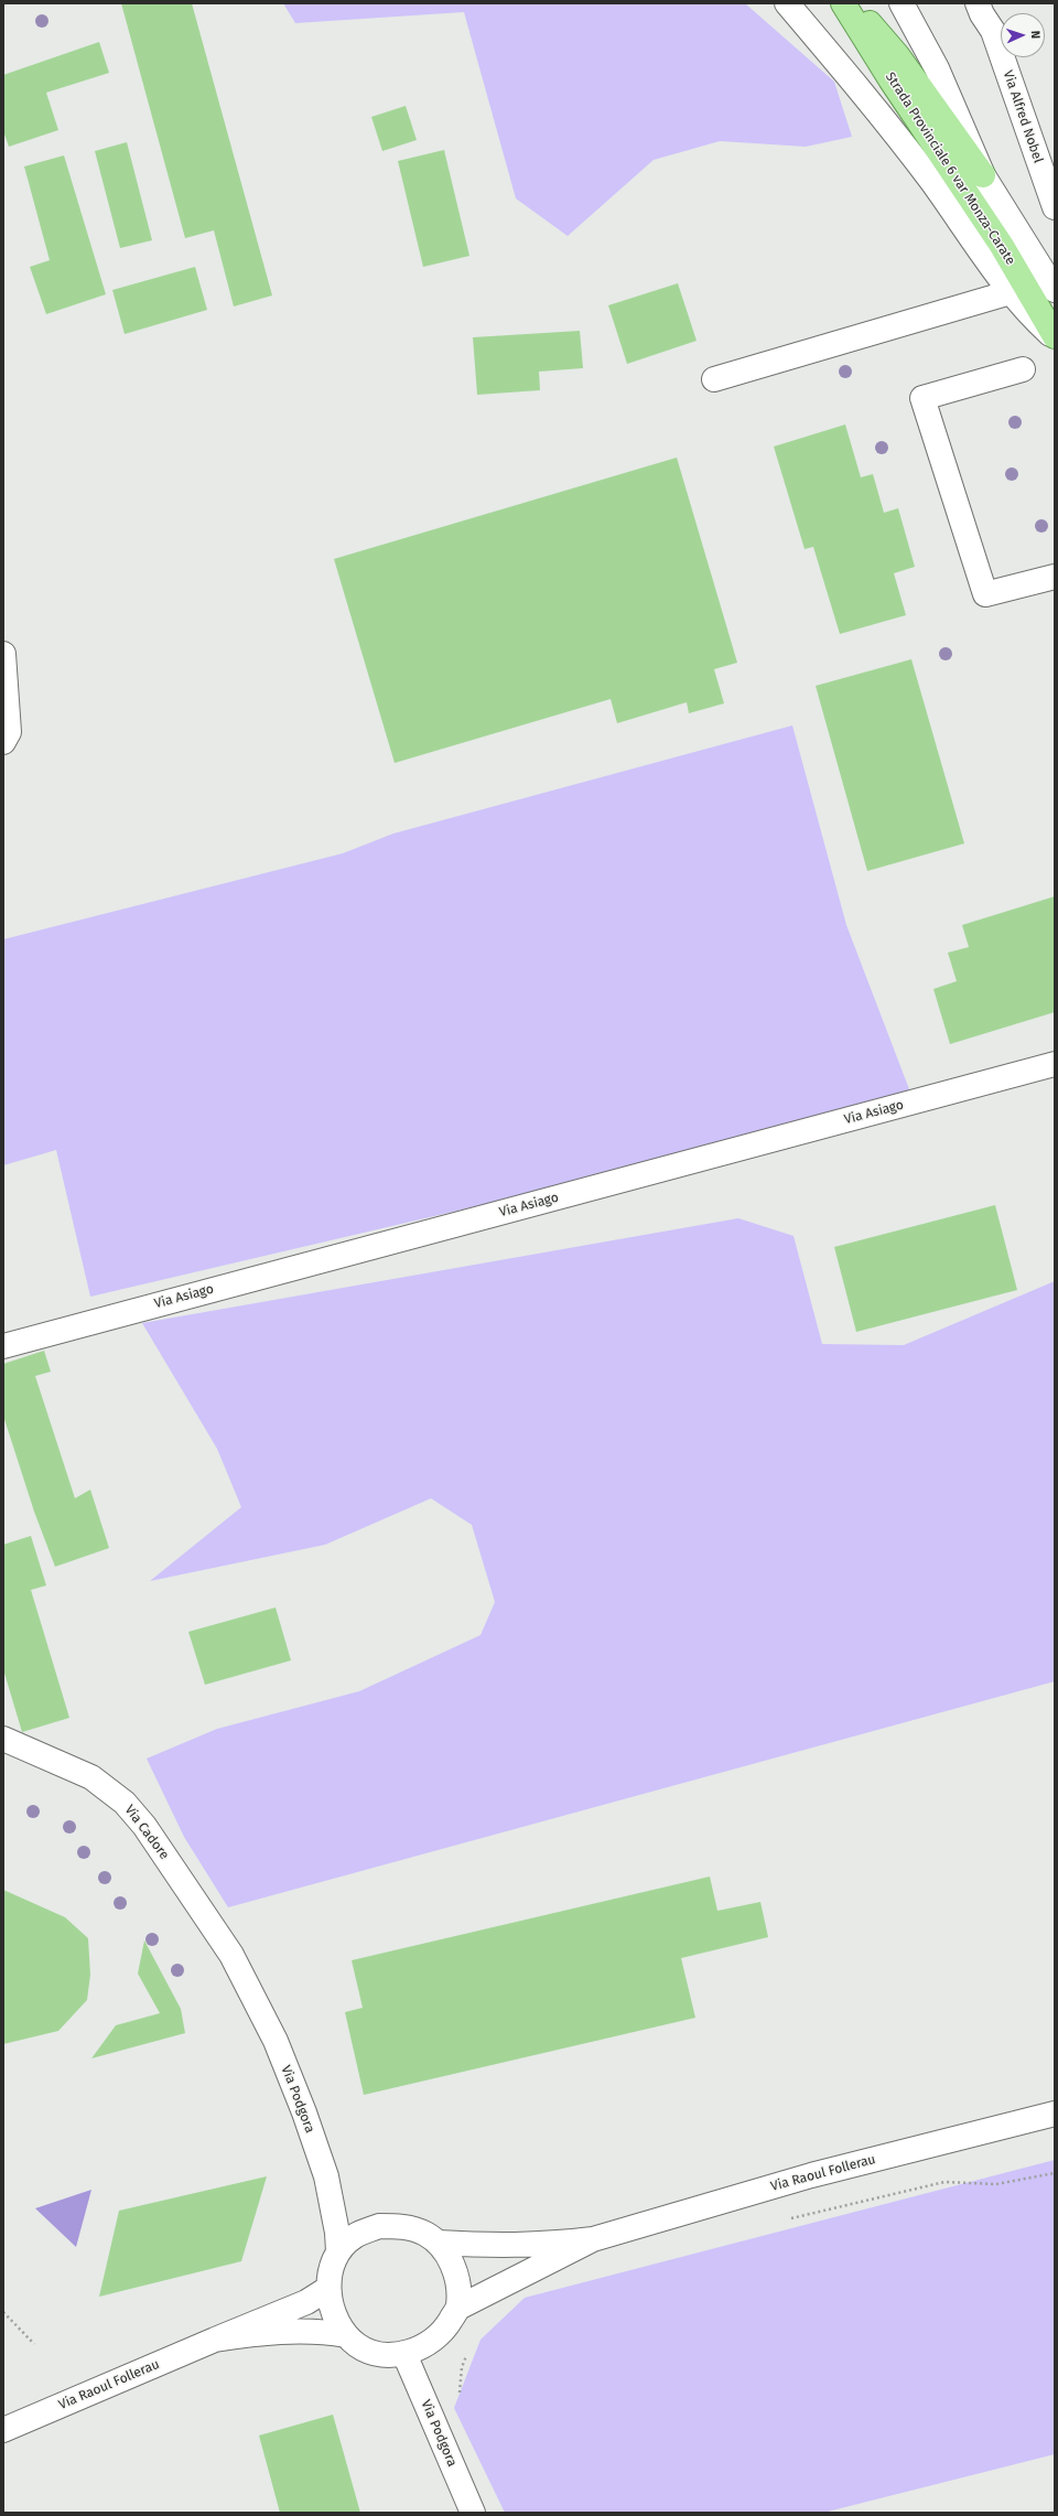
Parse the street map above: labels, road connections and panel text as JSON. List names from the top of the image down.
{
  "streets": {
    "main road": ["Strada Provinciale 6 var Monza-Carate"],
    "street": [
      "Via Alfred Nobel",
      "Via Asiago",
      "Via Cadore",
      "Via Podgora",
      "Via Raoul Follerau"
    ]
  },
  "crossings": [
    ["Via Cadore", "Via Podgora"],
    ["Via Podgora", "Via Raoul Follerau"]
  ],
  "north": "right"
}
